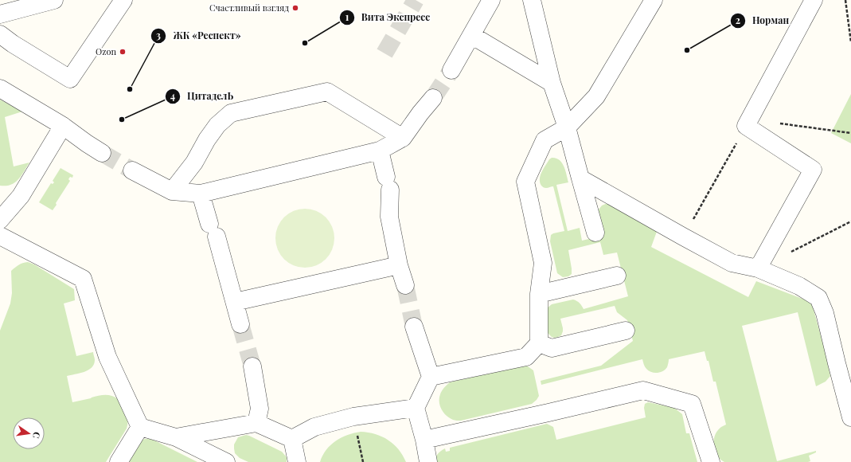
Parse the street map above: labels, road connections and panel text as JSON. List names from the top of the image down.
{
  "places": [
    "Счастливый взгляд",
    "Вита Экспресс",
    "Норман",
    "Ozon",
    "ЖК «Респект»",
    "ЦитаделЬ"
  ],
  "north": "right"
}
